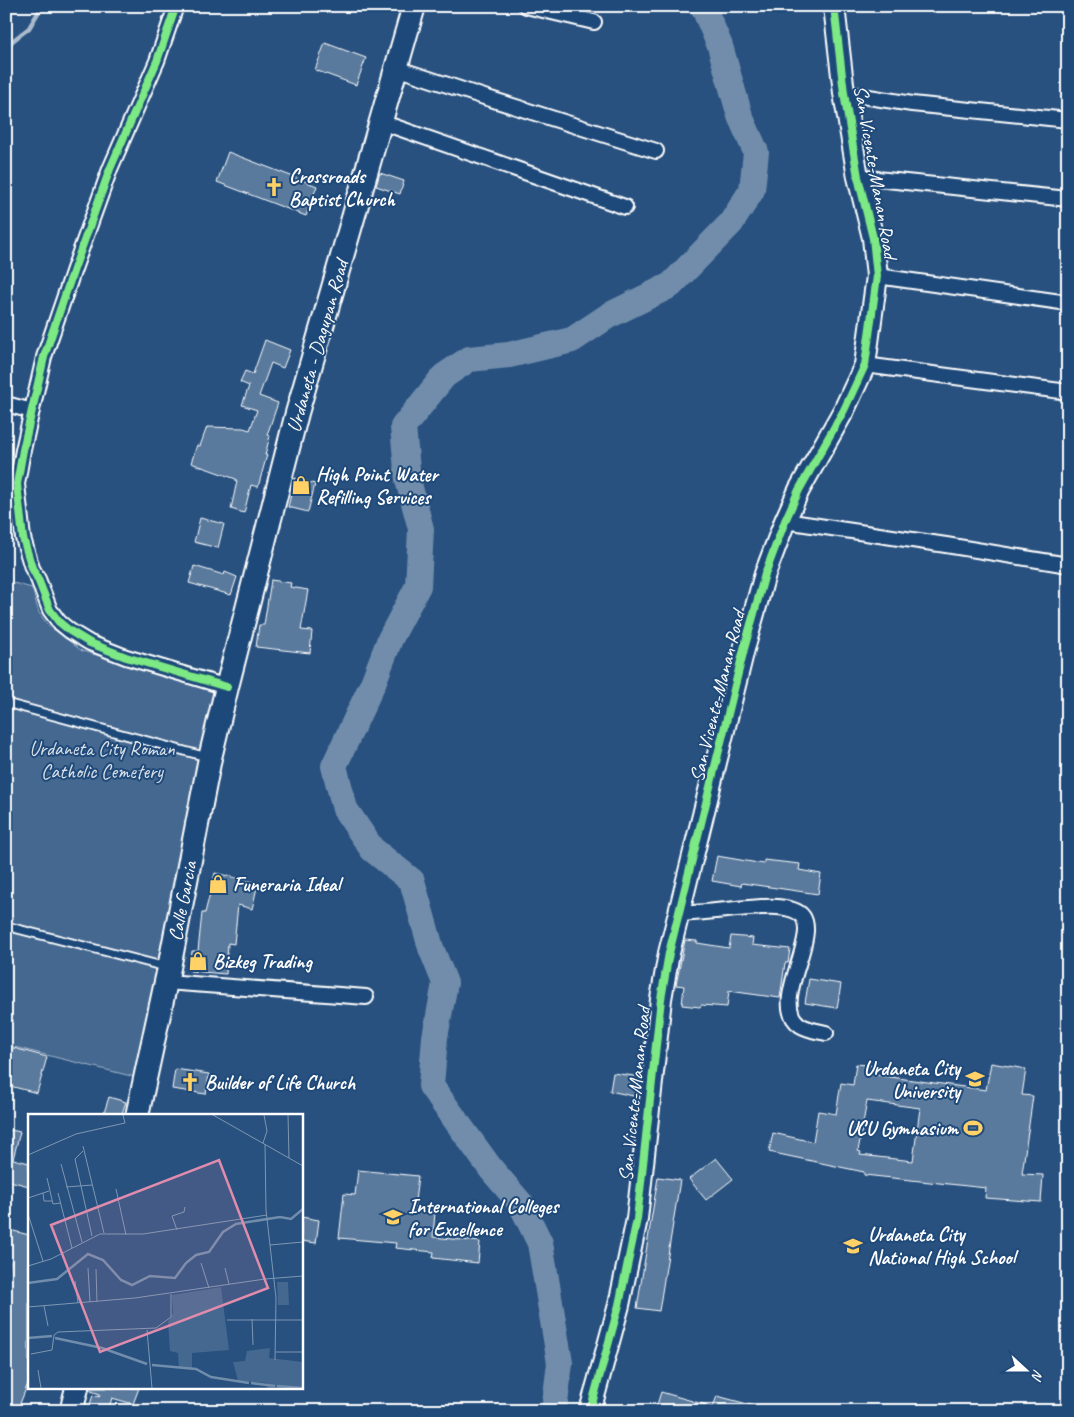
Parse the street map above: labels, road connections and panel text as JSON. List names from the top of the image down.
{
  "streets": {
    "main road": ["Urdaneta - Dagupan Road", "Calle Garcia"],
    "street": ["San Vicente-Manan Road"]
  },
  "crossings": [
    ["Urdaneta - Dagupan Road", "Calle Garcia"]
  ],
  "parks": ["Urdaneta City Roman Catholic Cemetery"],
  "places": {
    "church": ["Crossroads Baptist Church", "Builder of Life Church"],
    "shop": ["High Point Water Refilling Services", "Funeraria Ideal", "Bizkeg Trading"],
    "school or university": ["Urdaneta City University", "International Colleges for Excellence", "Urdaneta City National High School"],
    "sports": ["UCU Gymnasium"]
  },
  "north": "right"
}
